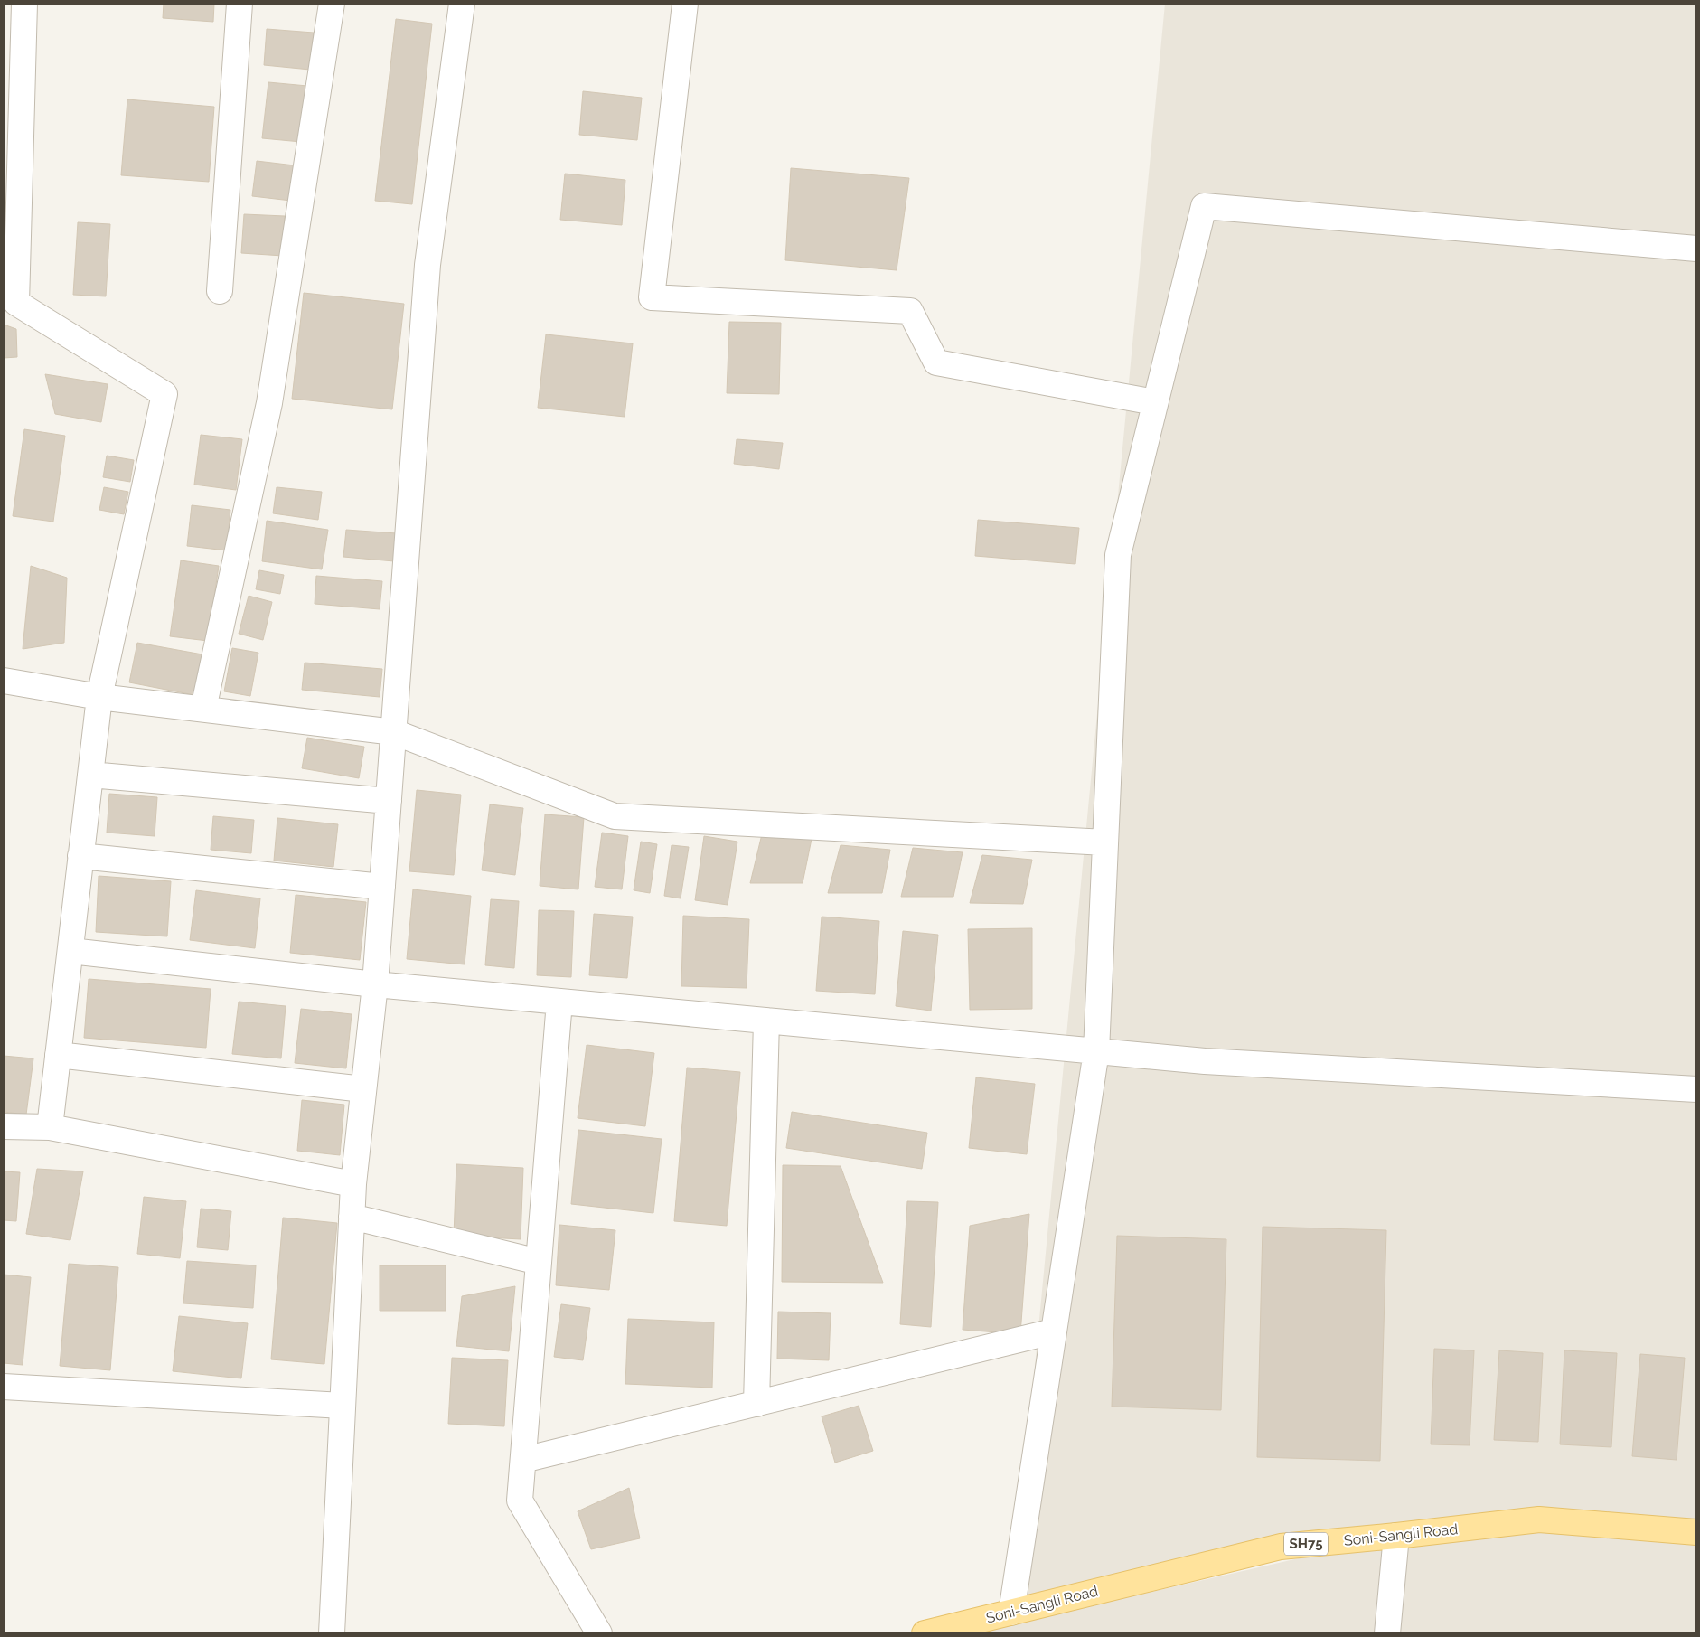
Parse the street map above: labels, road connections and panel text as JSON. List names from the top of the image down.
{
  "streets": {
    "main road": ["Soni-Sangli Road", "SH75"]
  }
}
